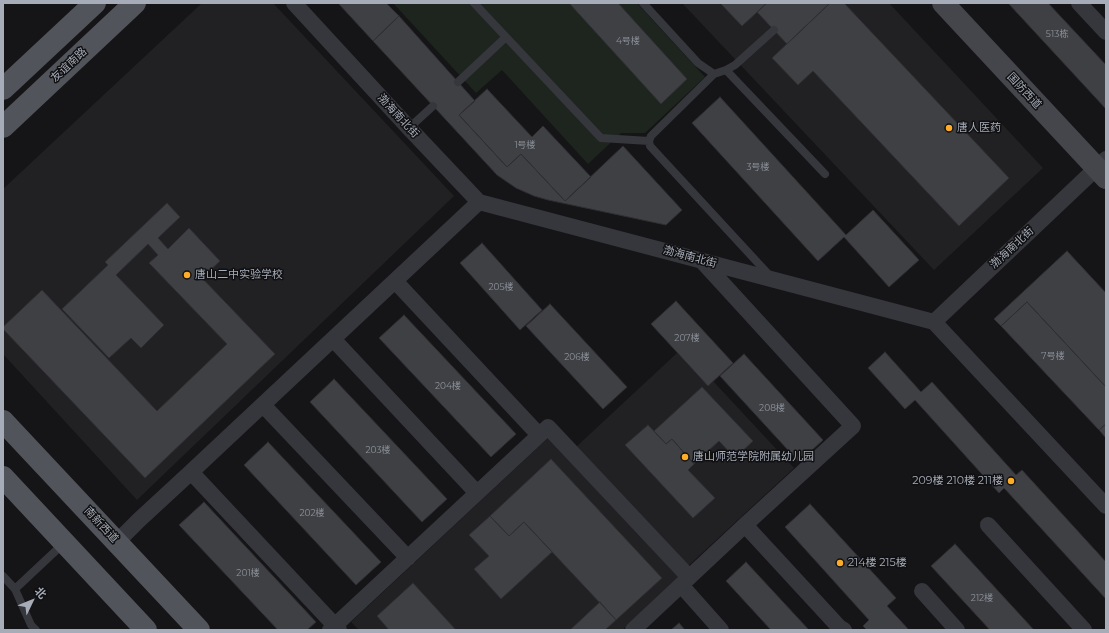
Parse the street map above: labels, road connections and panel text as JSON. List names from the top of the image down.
{
  "streets": {
    "main road": ["友谊南路", "南新西道"],
    "street": ["国防西道", "渤海南北街"]
  },
  "crossings": [
    ["国防西道", "渤海南北街"]
  ],
  "places": [
    "唐人医药",
    "唐山二中实验学校",
    "唐山师范学院附属幼儿园",
    "209楼 210楼 211楼",
    "214楼 215楼"
  ],
  "house_numbers": [
    "513栋",
    "4号楼",
    "1号楼",
    "3号楼",
    "205楼",
    "207楼",
    "7号楼",
    "206楼",
    "204楼",
    "208楼",
    "203楼",
    "202楼",
    "201楼",
    "212楼"
  ],
  "north": "top right"
}
